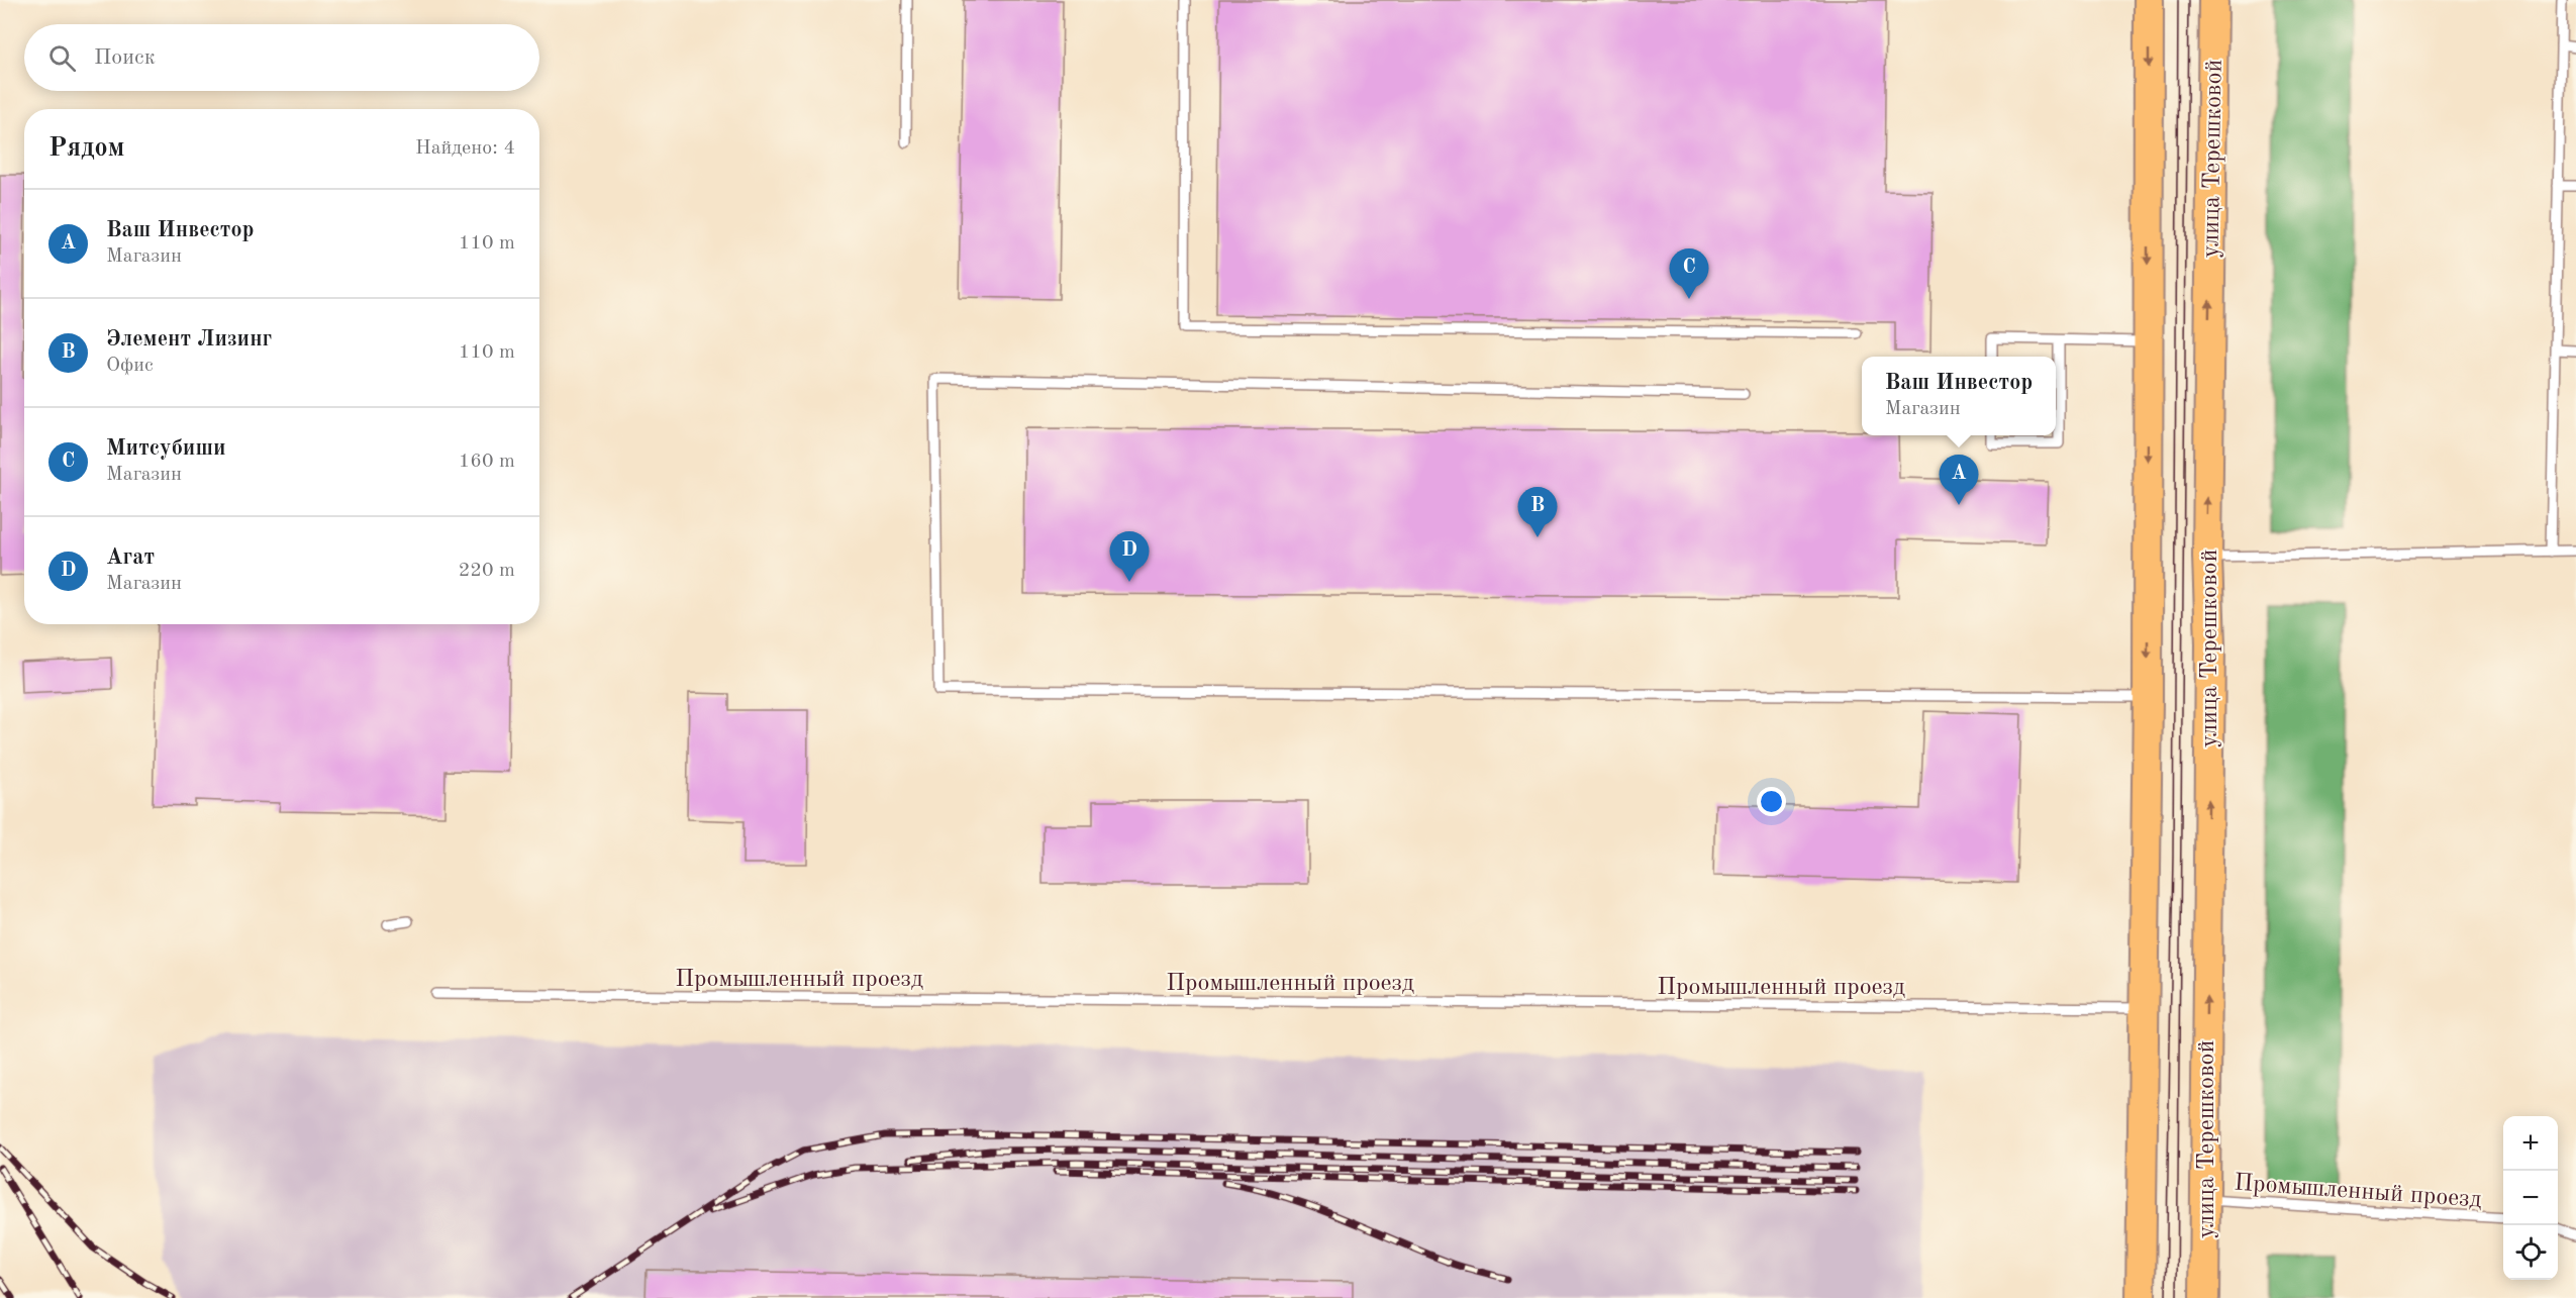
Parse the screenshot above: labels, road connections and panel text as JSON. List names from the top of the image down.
{
  "streets": {
    "main road": ["улица Терешковой"],
    "lane": ["Промышленный проезд"]
  },
  "crossings": [
    ["улица Терешковой", "Промышленный проезд"]
  ],
  "page": {
    "search": "Поиск",
    "heading": ["Рядом", "Найдено: 4"],
    "list": [
      {
        "mark": "A",
        "name": "Ваш Инвестор",
        "note": "Магазин",
        "value": "110 m"
      },
      {
        "mark": "B",
        "name": "Элемент Лизинг",
        "note": "Офис",
        "value": "110 m"
      },
      {
        "mark": "C",
        "name": "Митсубиши",
        "note": "Магазин",
        "value": "160 m"
      },
      {
        "mark": "D",
        "name": "Агат",
        "note": "Магазин",
        "value": "220 m"
      }
    ],
    "pins": [
      "C",
      "A",
      "B",
      "D"
    ],
    "popup": ["Ваш Инвестор", "Магазин"],
    "map_buttons": ["+", "−"]
  }
}
